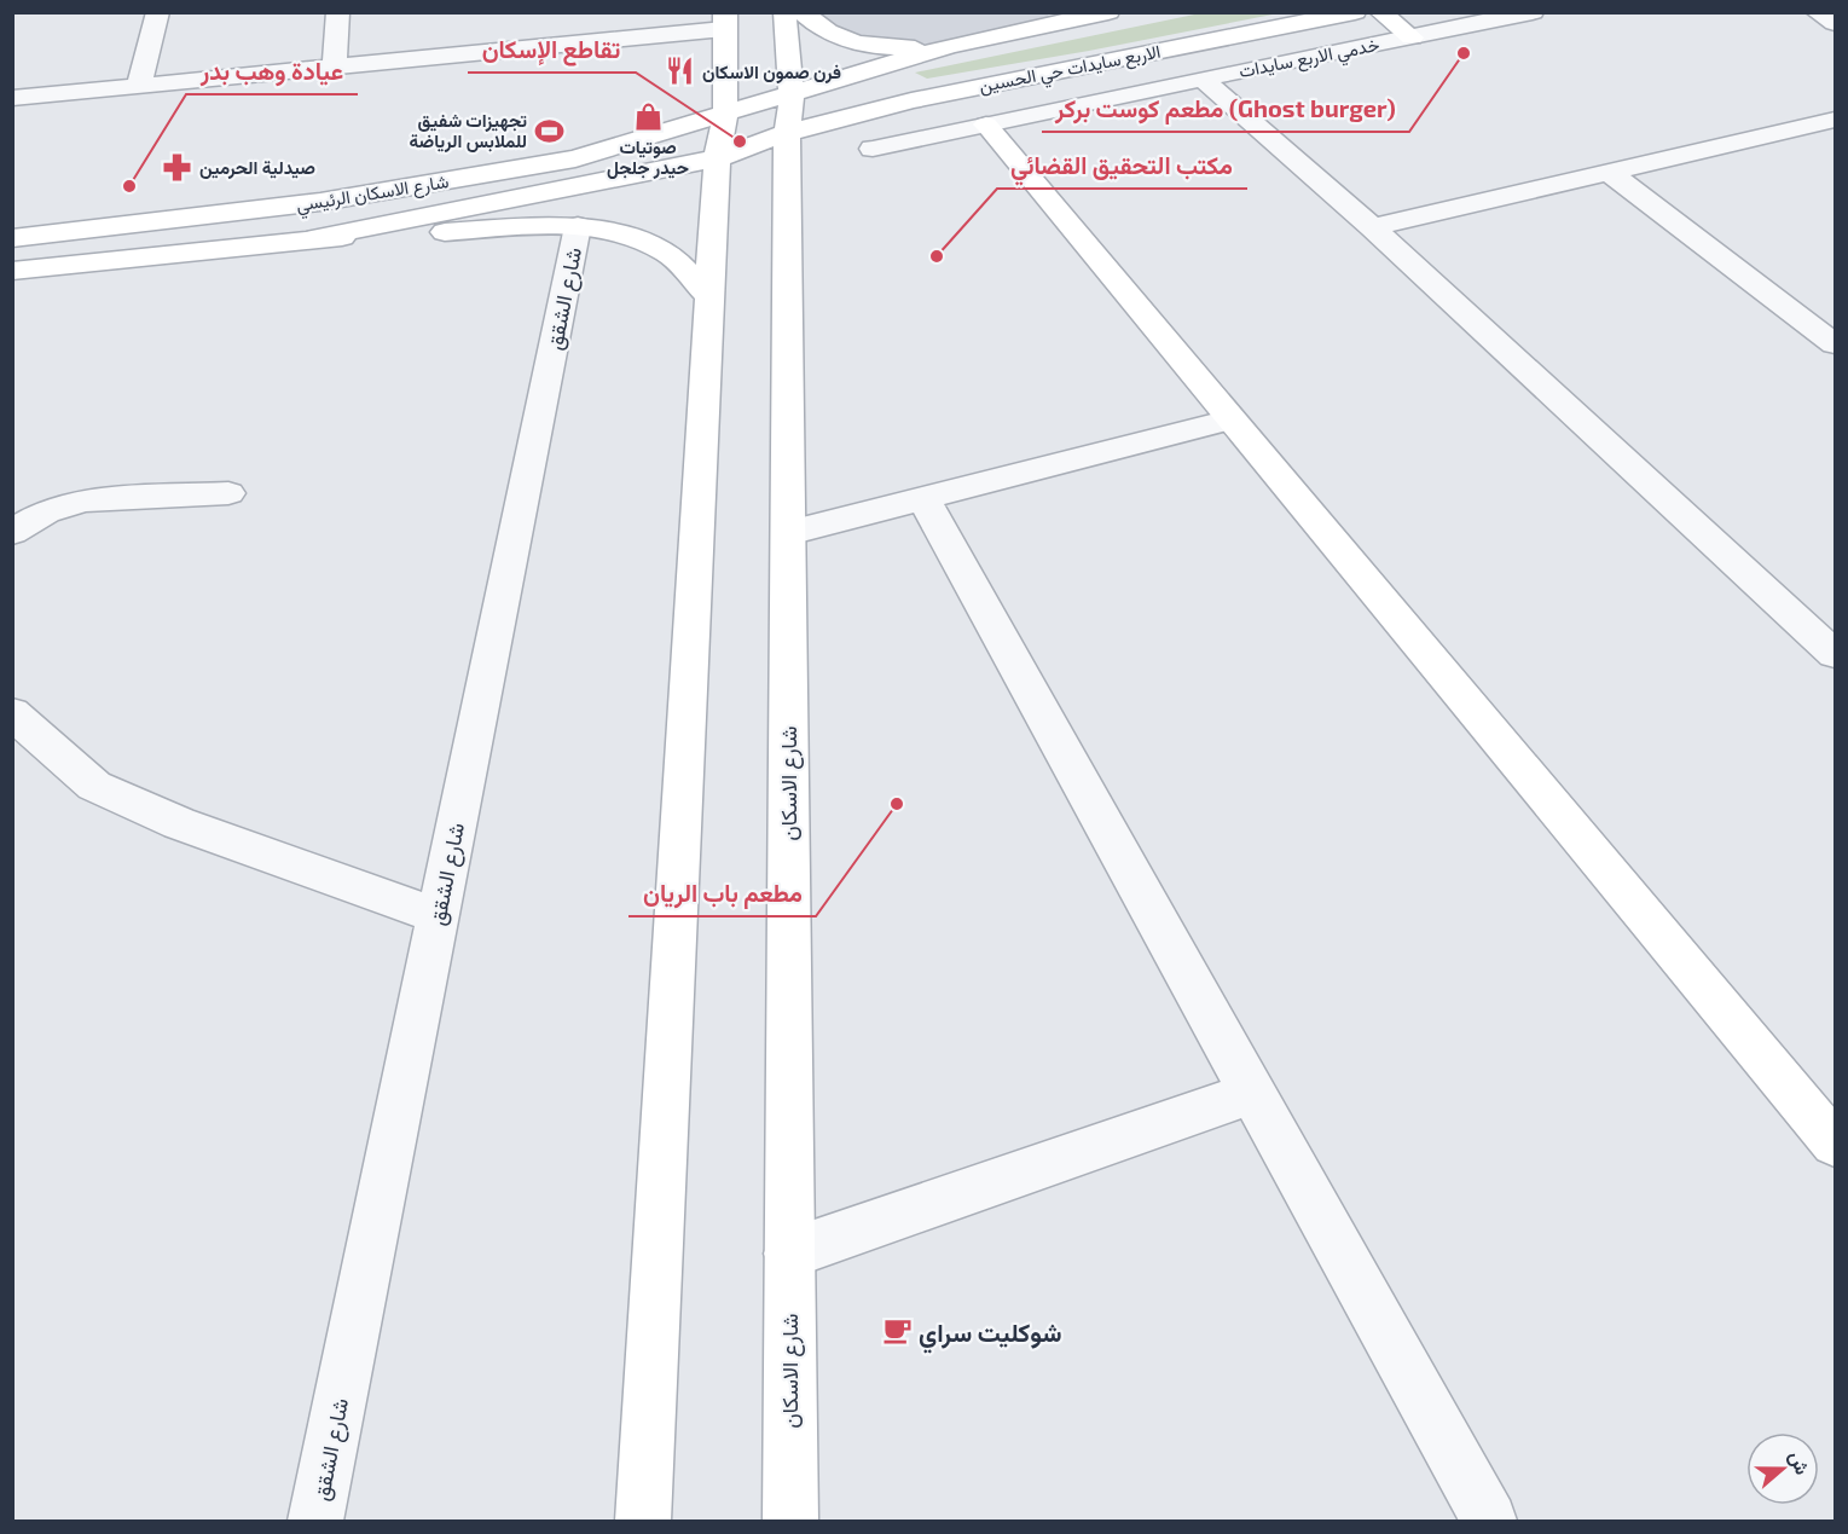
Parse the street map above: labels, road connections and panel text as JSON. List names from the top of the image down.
{
  "streets": {
    "street": [
      "خدمي الاربع سايدات",
      "الاربع سايدات حي الحسين",
      "شارع الاسكان الرئيسي",
      "شارع الشقق",
      "شارع الاسكان"
    ]
  },
  "crossings": [
    ["الاربع سايدات حي الحسين", "شارع الاسكان الرئيسي"],
    ["الاربع سايدات حي الحسين", "شارع الاسكان"],
    ["شارع الاسكان الرئيسي", "شارع الاسكان"]
  ],
  "places": {
    "other": [
      "مطعم كوست بركر (Ghost burger)",
      "تقاطع الإسكان",
      "عيادة وهب بدر",
      "مكتب التحقيق القضائي",
      "مطعم باب الريان"
    ],
    "restaurant": ["فرن صمون الاسكان"],
    "shop": ["صوتيات حيدر جلجل"],
    "sports": ["تجهيزات شفيق للملابس الرياضة"],
    "pharmacy": ["صيدلية الحرمين"],
    "cafe": ["شوكليت سراي"]
  },
  "north": "right"
}
